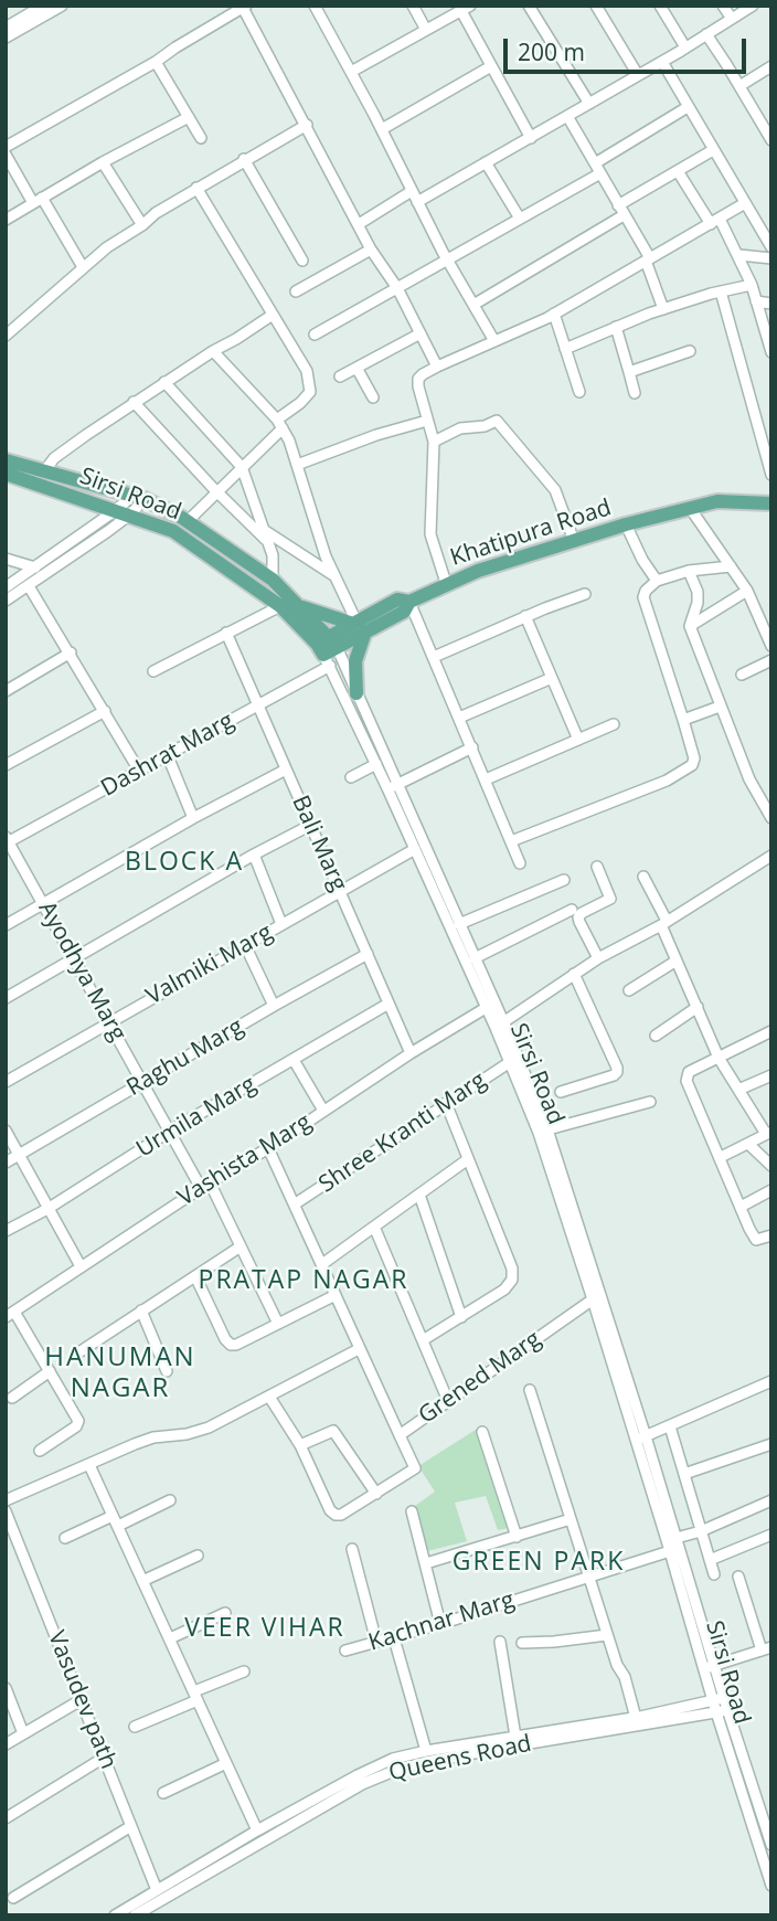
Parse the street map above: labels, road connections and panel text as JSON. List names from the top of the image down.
{
  "streets": {
    "main road": ["Sirsi Road", "Khatipura Road"],
    "street": [
      "Dashrat Marg",
      "Bali Marg",
      "Valmiki Marg",
      "Ayodhya Marg",
      "Raghu Marg",
      "Urmila Marg",
      "Shree Kranti Marg",
      "Vashista Marg",
      "Grened Marg",
      "Kachnar Marg",
      "Vasudev path",
      "Queens Road"
    ]
  },
  "crossings": [
    ["Sirsi Road", "Khatipura Road"],
    ["Sirsi Road", "Dashrat Marg"],
    ["Sirsi Road", "Valmiki Marg"],
    ["Sirsi Road", "Shree Kranti Marg"],
    ["Sirsi Road", "Vashista Marg"],
    ["Sirsi Road", "Grened Marg"],
    ["Sirsi Road", "Kachnar Marg"],
    ["Sirsi Road", "Queens Road"],
    ["Khatipura Road", "Dashrat Marg"],
    ["Dashrat Marg", "Bali Marg"],
    ["Dashrat Marg", "Ayodhya Marg"],
    ["Bali Marg", "Valmiki Marg"],
    ["Bali Marg", "Raghu Marg"],
    ["Bali Marg", "Urmila Marg"],
    ["Bali Marg", "Vashista Marg"],
    ["Valmiki Marg", "Ayodhya Marg"],
    ["Ayodhya Marg", "Raghu Marg"],
    ["Ayodhya Marg", "Urmila Marg"],
    ["Ayodhya Marg", "Vashista Marg"],
    ["Shree Kranti Marg", "Grened Marg"],
    ["Vashista Marg", "Grened Marg"],
    ["Vasudev path", "Queens Road"]
  ],
  "districts": [
    "BLOCK A",
    "PRATAP NAGAR",
    "HANUMAN NAGAR",
    "GREEN PARK",
    "VEER VIHAR"
  ],
  "scale_bar": "200 m"
}
